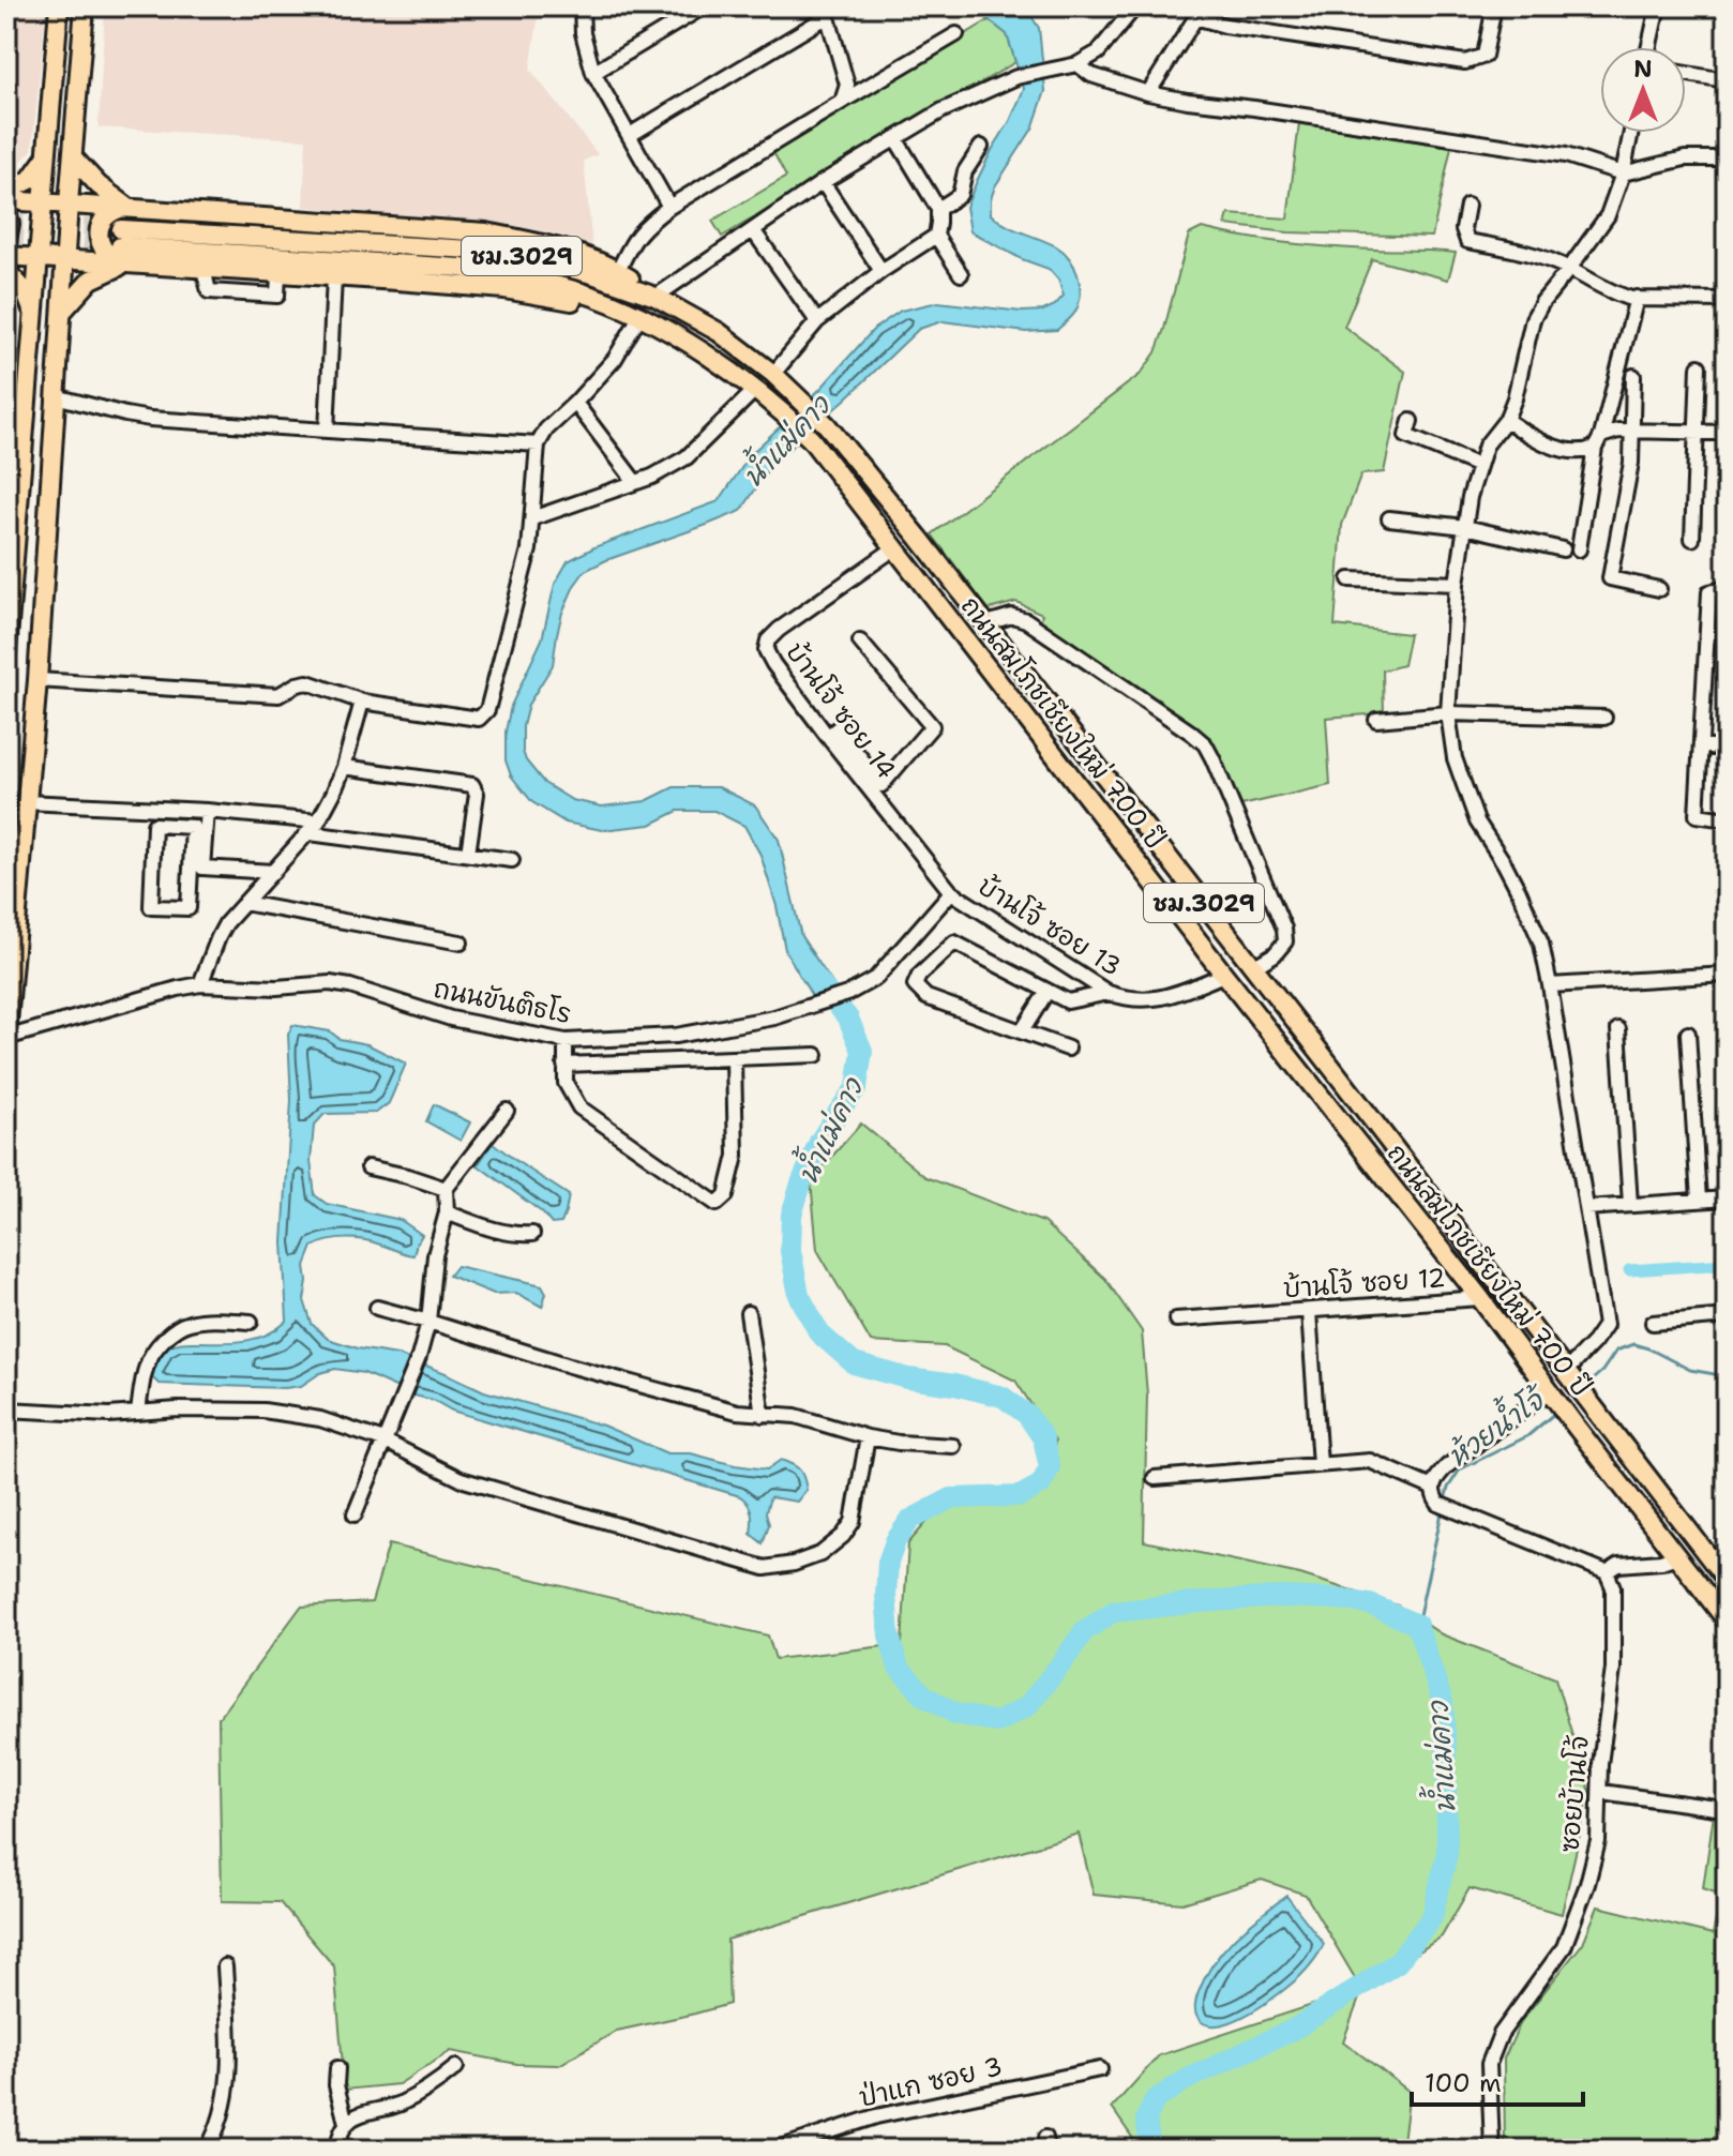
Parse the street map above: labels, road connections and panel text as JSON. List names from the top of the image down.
{
  "streets": {
    "main road": ["ชม.3029", "ถนนสมโภชเชียงใหม่ 700 ปี"],
    "street": [
      "บ้านโจ้ ซอย 14",
      "บ้านโจ้ ซอย 13",
      "ถนนขันติธโร",
      "บ้านโจ้ ซอย 12",
      "ซอยบ้านโจ้",
      "ป่าแก ซอย 3"
    ]
  },
  "crossings": [
    ["บ้านโจ้ ซอย 14", "ถนนสมโภชเชียงใหม่ 700 ปี"],
    ["บ้านโจ้ ซอย 14", "บ้านโจ้ ซอย 13"],
    ["บ้านโจ้ ซอย 14", "ถนนขันติธโร"],
    ["ถนนสมโภชเชียงใหม่ 700 ปี", "บ้านโจ้ ซอย 13"],
    ["ถนนสมโภชเชียงใหม่ 700 ปี", "บ้านโจ้ ซอย 12"],
    ["บ้านโจ้ ซอย 13", "ถนนขันติธโร"]
  ],
  "water": ["น้ำแม่คาว", "ห้วยน้ำโจ้"],
  "scale_bar": "100 m",
  "north": "top"
}
